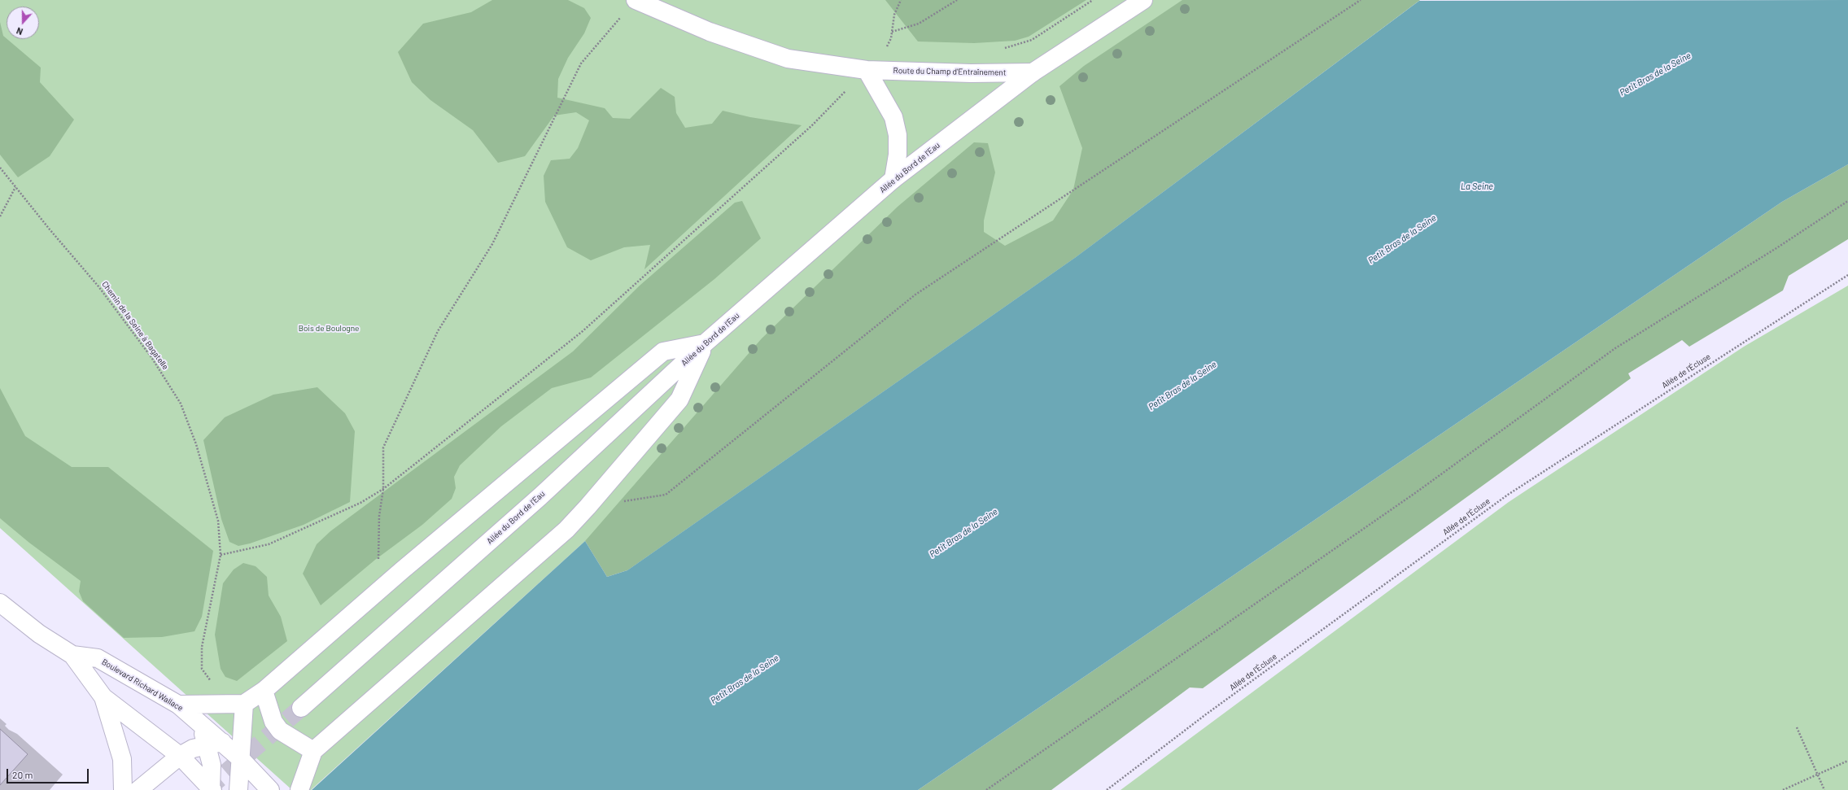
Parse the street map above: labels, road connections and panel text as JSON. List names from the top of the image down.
{
  "streets": {
    "main road": ["Route du Champ d'Entraînement", "Allée du Bord de l'Eau", "Boulevard Richard Wallace"],
    "path": ["Chemin de la Seine à Bagatelle", "Allée de l'Écluse"]
  },
  "crossings": [
    ["Route du Champ d'Entraînement", "Allée du Bord de l'Eau"]
  ],
  "water": ["Petit Bras de la Seine", "La Seine"],
  "parks": ["Bois de Boulogne"],
  "scale_bar": "20 m",
  "north": "bottom"
}
